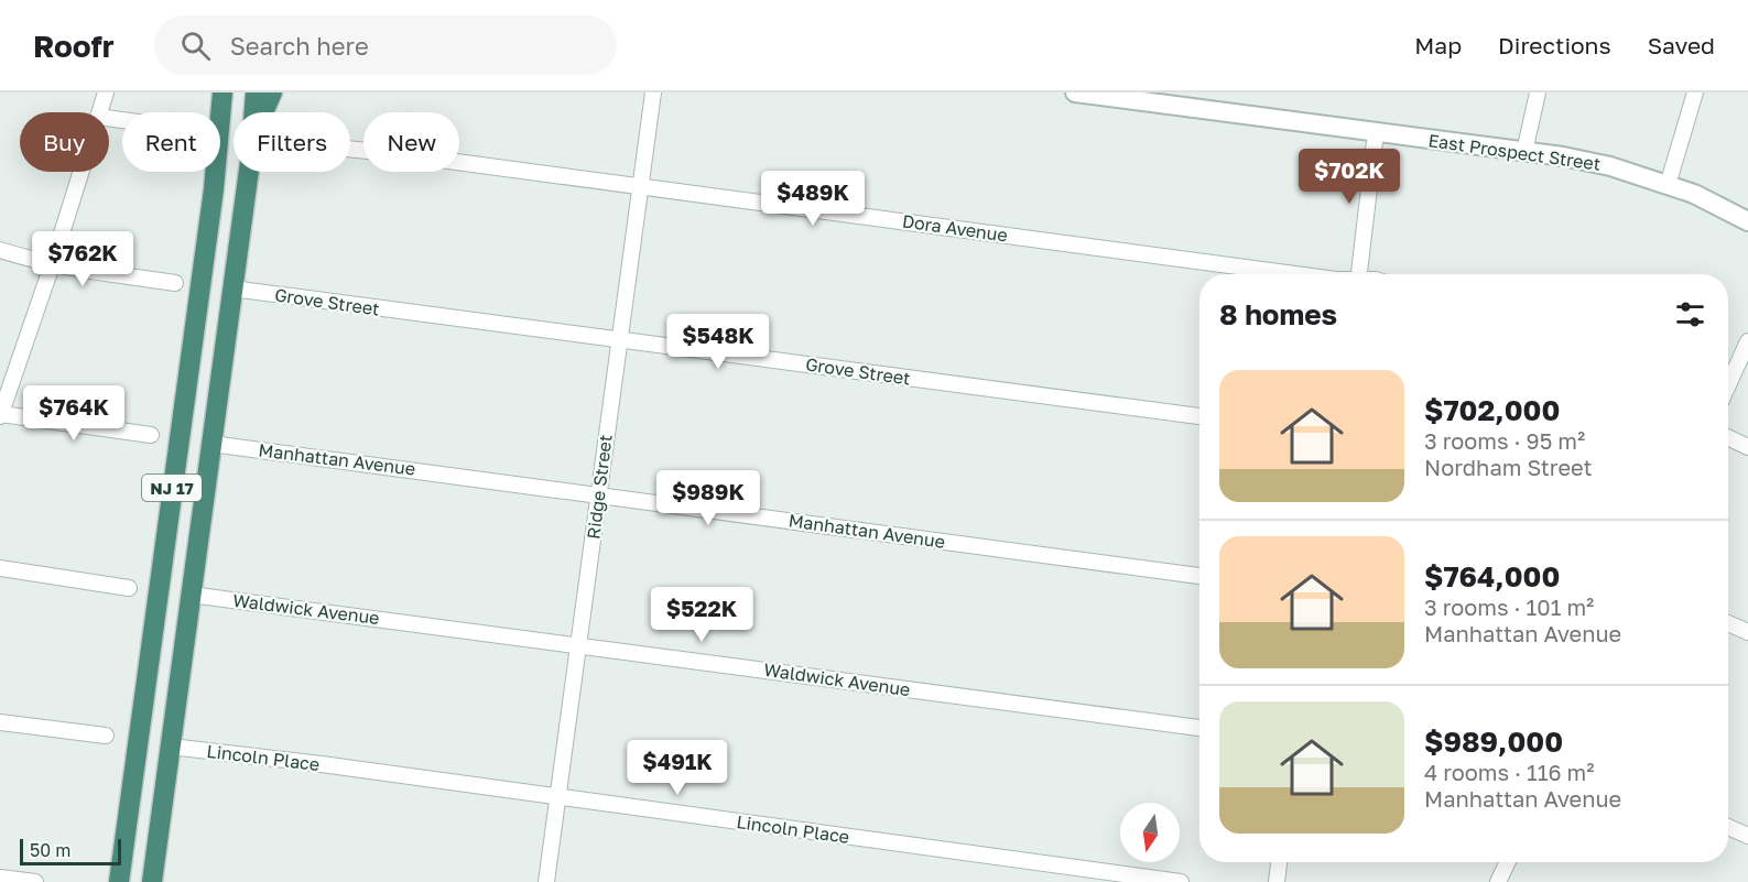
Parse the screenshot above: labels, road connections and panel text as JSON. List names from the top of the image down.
{
  "streets": {
    "highway": ["NJ 17"],
    "street": [
      "East Prospect Street",
      "Dora Avenue",
      "Grove Street",
      "Manhattan Avenue",
      "Ridge Street",
      "Waldwick Avenue",
      "Lincoln Place"
    ]
  },
  "crossings": [
    ["Dora Avenue", "Ridge Street"],
    ["Grove Street", "Ridge Street"],
    ["Grove Street", "NJ 17"],
    ["Manhattan Avenue", "Ridge Street"],
    ["Manhattan Avenue", "NJ 17"],
    ["Ridge Street", "Waldwick Avenue"],
    ["Ridge Street", "Lincoln Place"],
    ["NJ 17", "Waldwick Avenue"],
    ["NJ 17", "Lincoln Place"]
  ],
  "scale_bar": "50 m",
  "north": "bottom",
  "page": {
    "header": "Roofr",
    "search": "Search here",
    "nav": ["Map", "Directions", "Saved"],
    "chip": [
      "Buy",
      "Rent",
      "Filters",
      "New"
    ],
    "price": [
      "$702K",
      "$489K",
      "$762K",
      "$548K",
      "$764K",
      "$989K",
      "$522K",
      "$491K"
    ],
    "heading": "8 homes",
    "list": [
      {
        "name": "$702,000",
        "note": "3 rooms · 95 m² · Nordham Street"
      },
      {
        "name": "$764,000",
        "note": "3 rooms · 101 m² · Manhattan Avenue"
      },
      {
        "name": "$989,000",
        "note": "4 rooms · 116 m² · Manhattan Avenue"
      }
    ],
    "scale": "50 m"
  }
}
